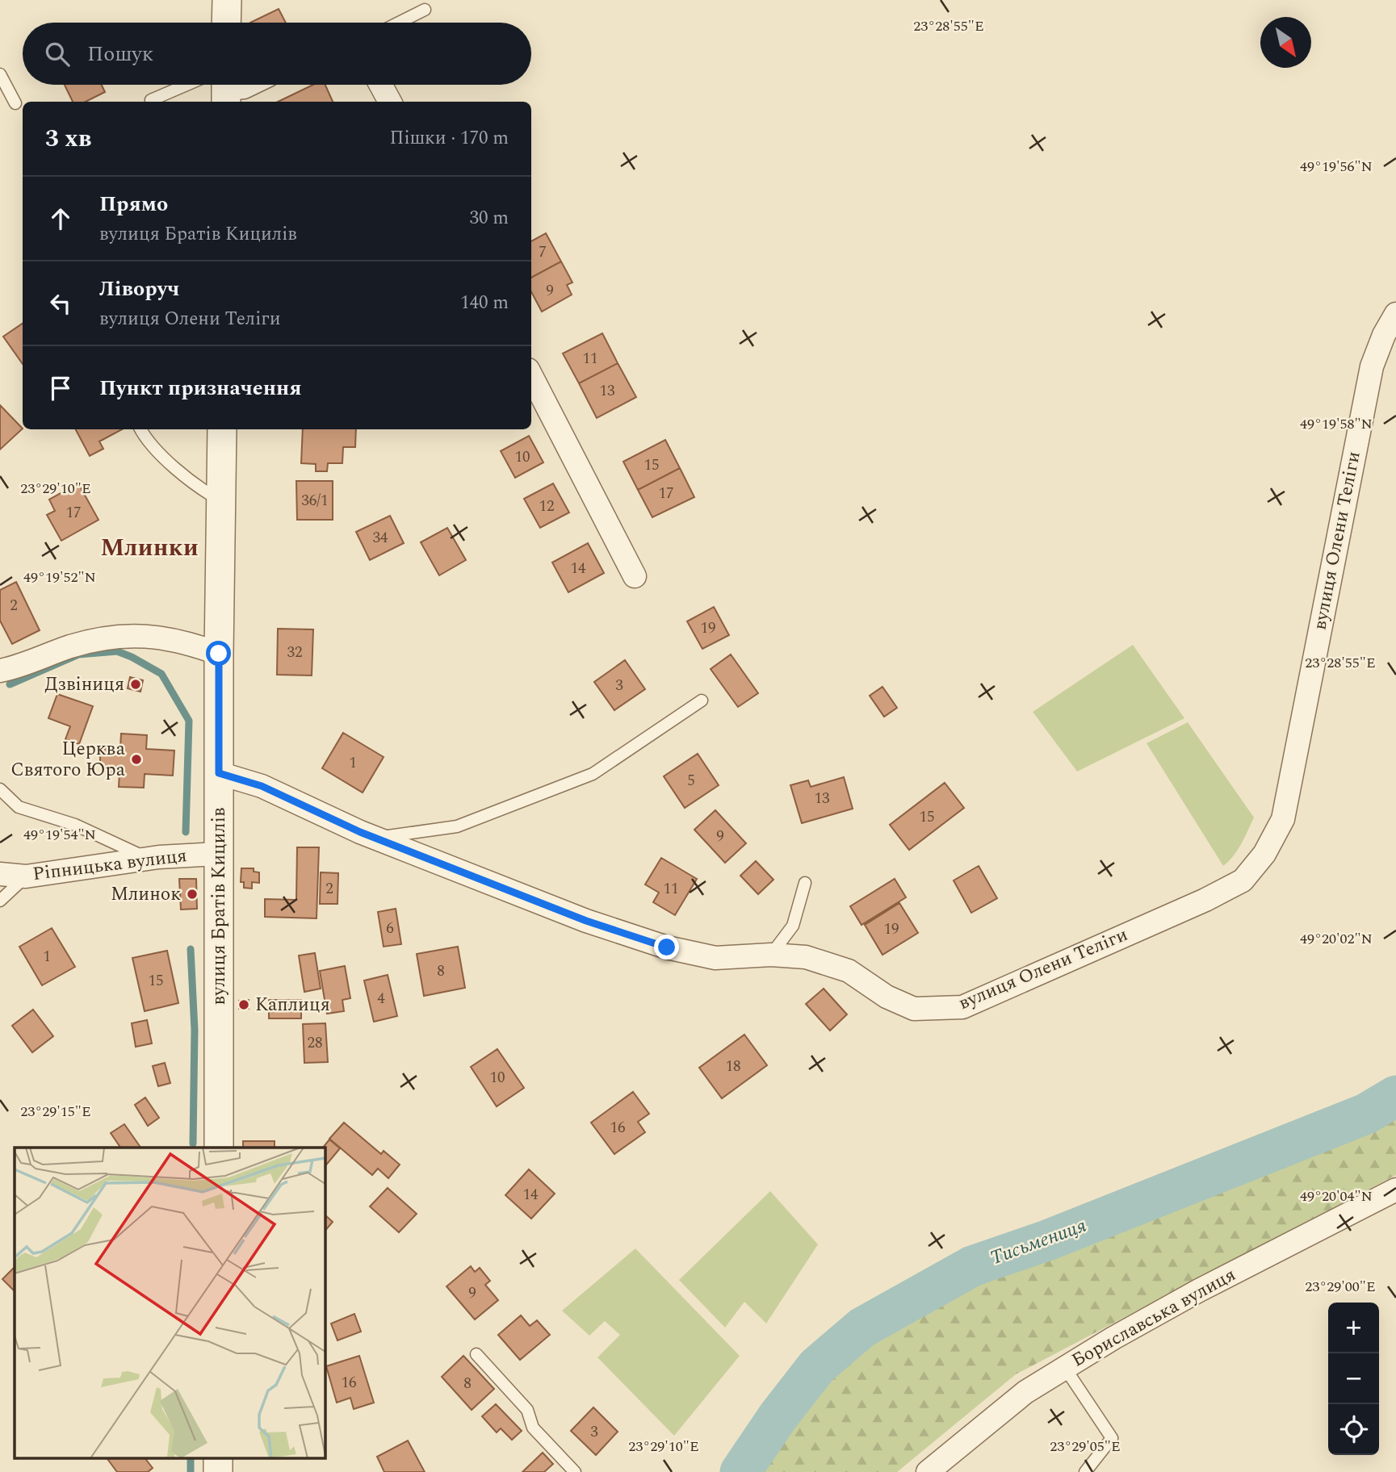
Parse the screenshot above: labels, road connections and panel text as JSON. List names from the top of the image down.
{
  "streets": {
    "street": [
      "вулиця Олени Теліги",
      "Ріпницька вулиця",
      "вулиця Братів Кицилів",
      "Бориславська вулиця"
    ]
  },
  "crossings": [
    ["вулиця Олени Теліги", "вулиця Братів Кицилів"],
    ["Ріпницька вулиця", "вулиця Братів Кицилів"]
  ],
  "districts": ["Млинки"],
  "water": ["Тисьмениця"],
  "places": [
    "Дзвіниця",
    "Церква Святого Юра",
    "Млинок",
    "Каплиця"
  ],
  "house_numbers": [
    "7",
    "9",
    "11",
    "13",
    "10",
    "15",
    "17",
    "36/1",
    "12",
    "17",
    "34",
    "14",
    "2",
    "19",
    "32",
    "3",
    "1",
    "5",
    "13",
    "15",
    "9",
    "2",
    "11",
    "6",
    "19",
    "1",
    "8",
    "15",
    "4",
    "28",
    "18",
    "10",
    "16",
    "14",
    "9",
    "16",
    "8",
    "3"
  ],
  "north": "bottom right",
  "page": {
    "search": "Пошук",
    "heading": ["3 хв", "Пішки · 170 m"],
    "list": [
      ["Прямо", "вулиця Братів Кицилів", "30 m"],
      ["Ліворуч", "вулиця Олени Теліги", "140 m"],
      "Пункт призначення"
    ],
    "map_buttons": ["+", "−"]
  },
  "coordinates": [
    "23°28'55\"E",
    "49°19'56\"N",
    "49°19'58\"N",
    "23°29'10\"E",
    "49°19'52\"N",
    "49°19'54\"N",
    "49°20'02\"N",
    "23°29'15\"E",
    "49°20'04\"N",
    "23°29'00\"E",
    "23°29'05\"E"
  ]
}
